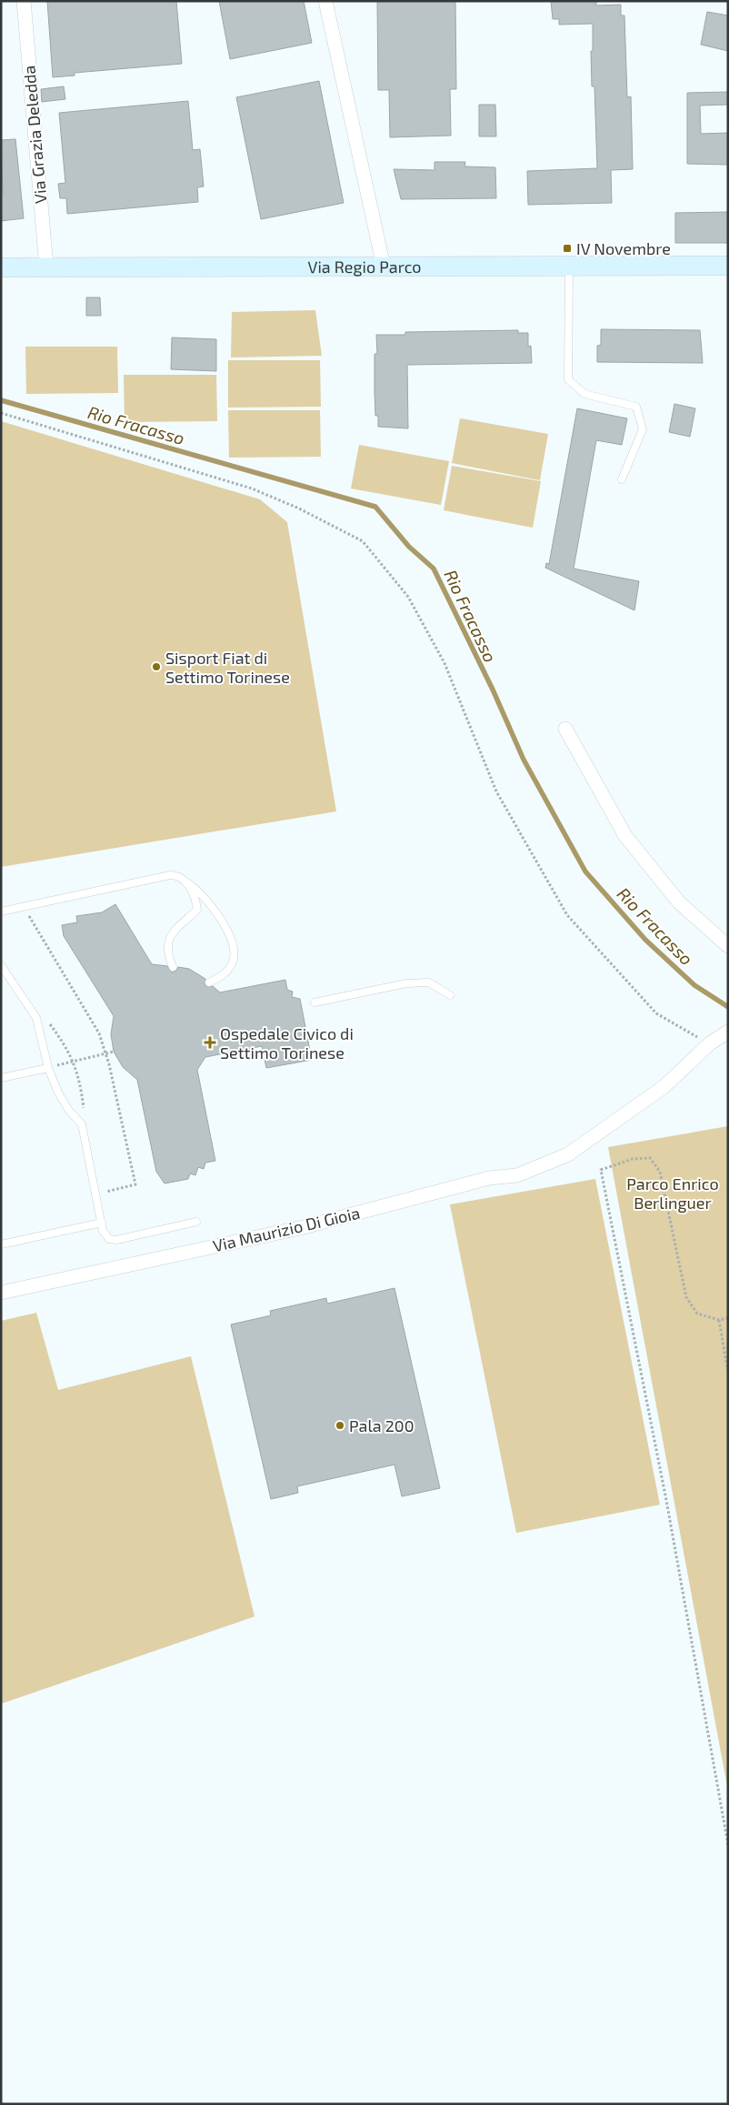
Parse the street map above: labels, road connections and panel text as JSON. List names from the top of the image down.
{
  "streets": {
    "street": ["Via Grazia Deledda", "Via Regio Parco", "Via Maurizio Di Gioia"]
  },
  "crossings": [
    ["Via Grazia Deledda", "Via Regio Parco"]
  ],
  "water": ["Rio Fracasso"],
  "parks": ["Parco Enrico Berlinguer"],
  "places": {
    "transit": ["IV Novembre"],
    "other": ["Sisport Fiat di Settimo Torinese", "Pala 200"],
    "health": ["Ospedale Civico di Settimo Torinese"]
  }
}
